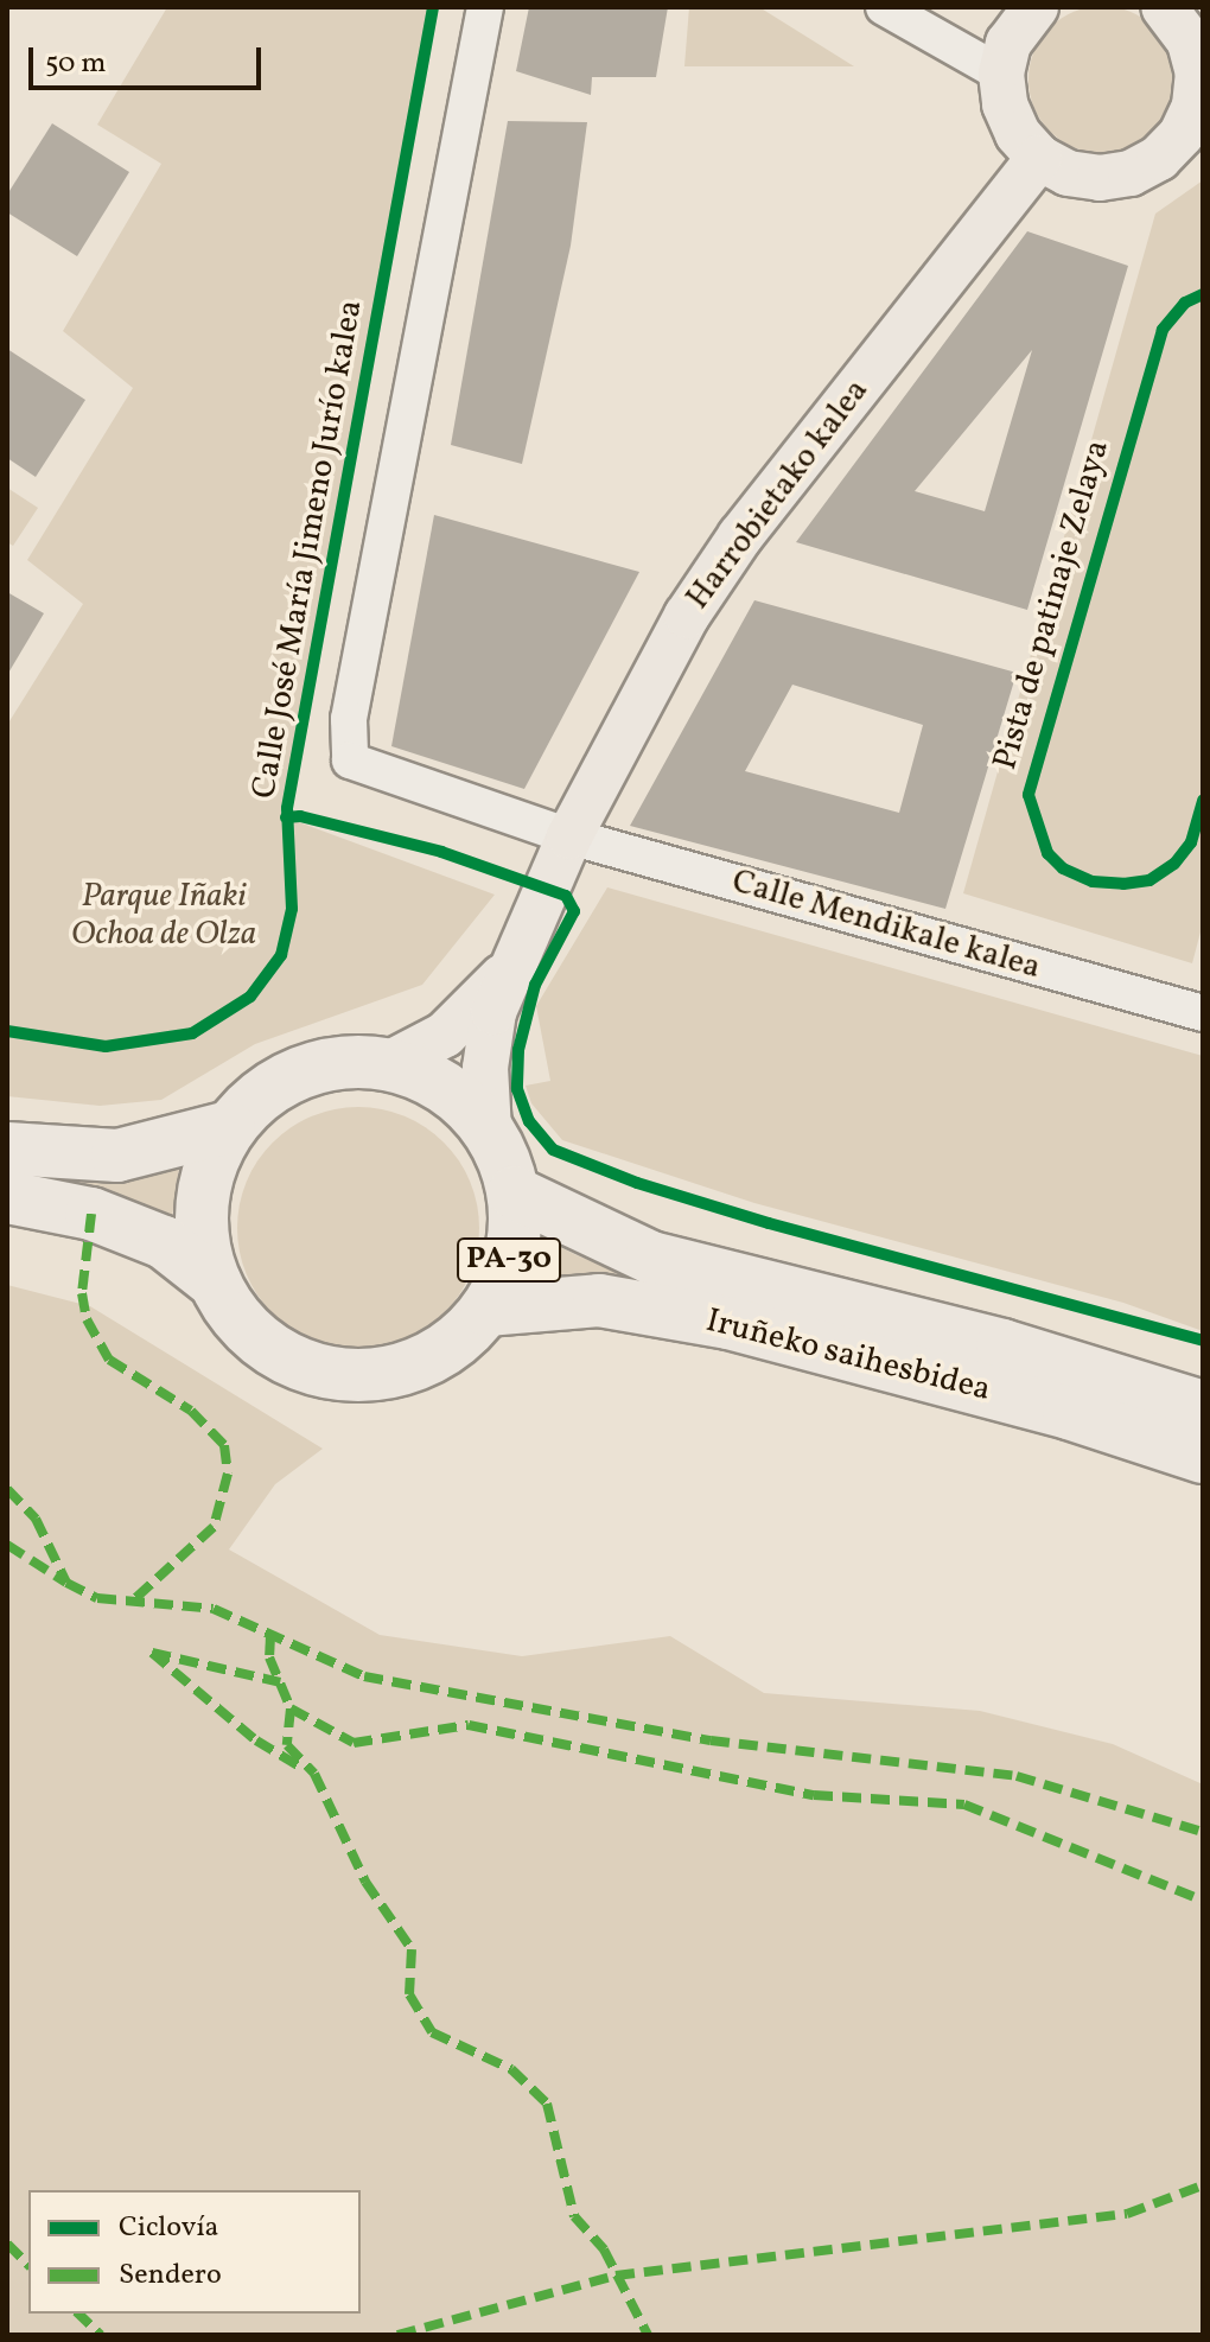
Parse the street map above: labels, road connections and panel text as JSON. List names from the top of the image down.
{
  "streets": {
    "highway": ["PA-30", "Iruñeko saihesbidea"],
    "main road": ["Harrobietako kalea"],
    "street": ["Calle José María Jimeno Jurío kalea", "Calle Mendikale kalea"],
    "cycle path": ["Pista de patinaje Zelaya"]
  },
  "crossings": [
    ["Harrobietako kalea", "Calle José María Jimeno Jurío kalea"],
    ["Harrobietako kalea", "Calle Mendikale kalea"],
    ["Harrobietako kalea", "PA-30"],
    ["Harrobietako kalea", "Iruñeko saihesbidea"],
    ["Calle José María Jimeno Jurío kalea", "Calle Mendikale kalea"],
    ["PA-30", "Iruñeko saihesbidea"]
  ],
  "parks": ["Parque Iñaki Ochoa de Olza"],
  "legend": ["Ciclovía", "Sendero"],
  "scale_bar": "50 m"
}
